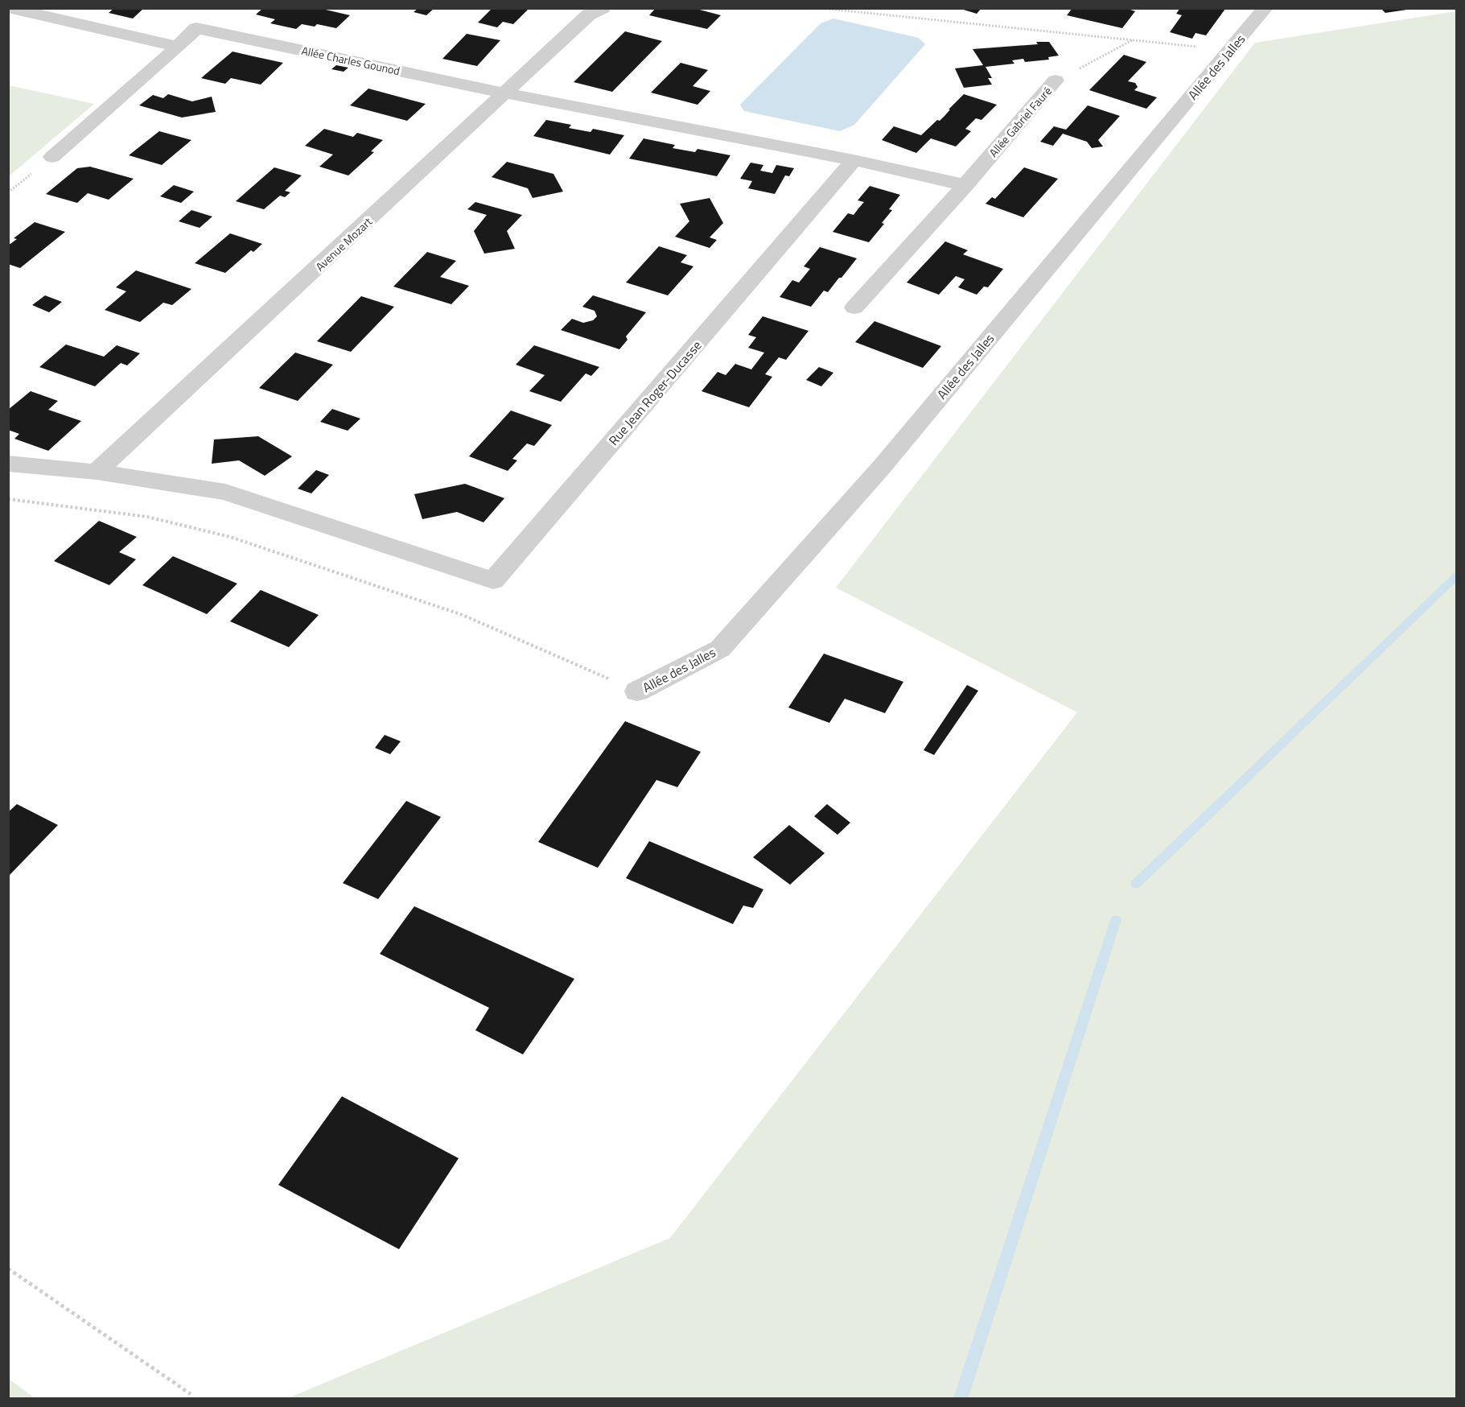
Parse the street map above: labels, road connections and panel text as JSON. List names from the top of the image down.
{
  "streets": {
    "street": [
      "Allée Charles Gounod",
      "Allée des Jalles",
      "Allée Gabriel Fauré",
      "Avenue Mozart",
      "Rue Jean Roger-Ducasse"
    ]
  },
  "crossings": [
    ["Allée Charles Gounod", "Avenue Mozart"],
    ["Avenue Mozart", "Rue Jean Roger-Ducasse"]
  ]
}
